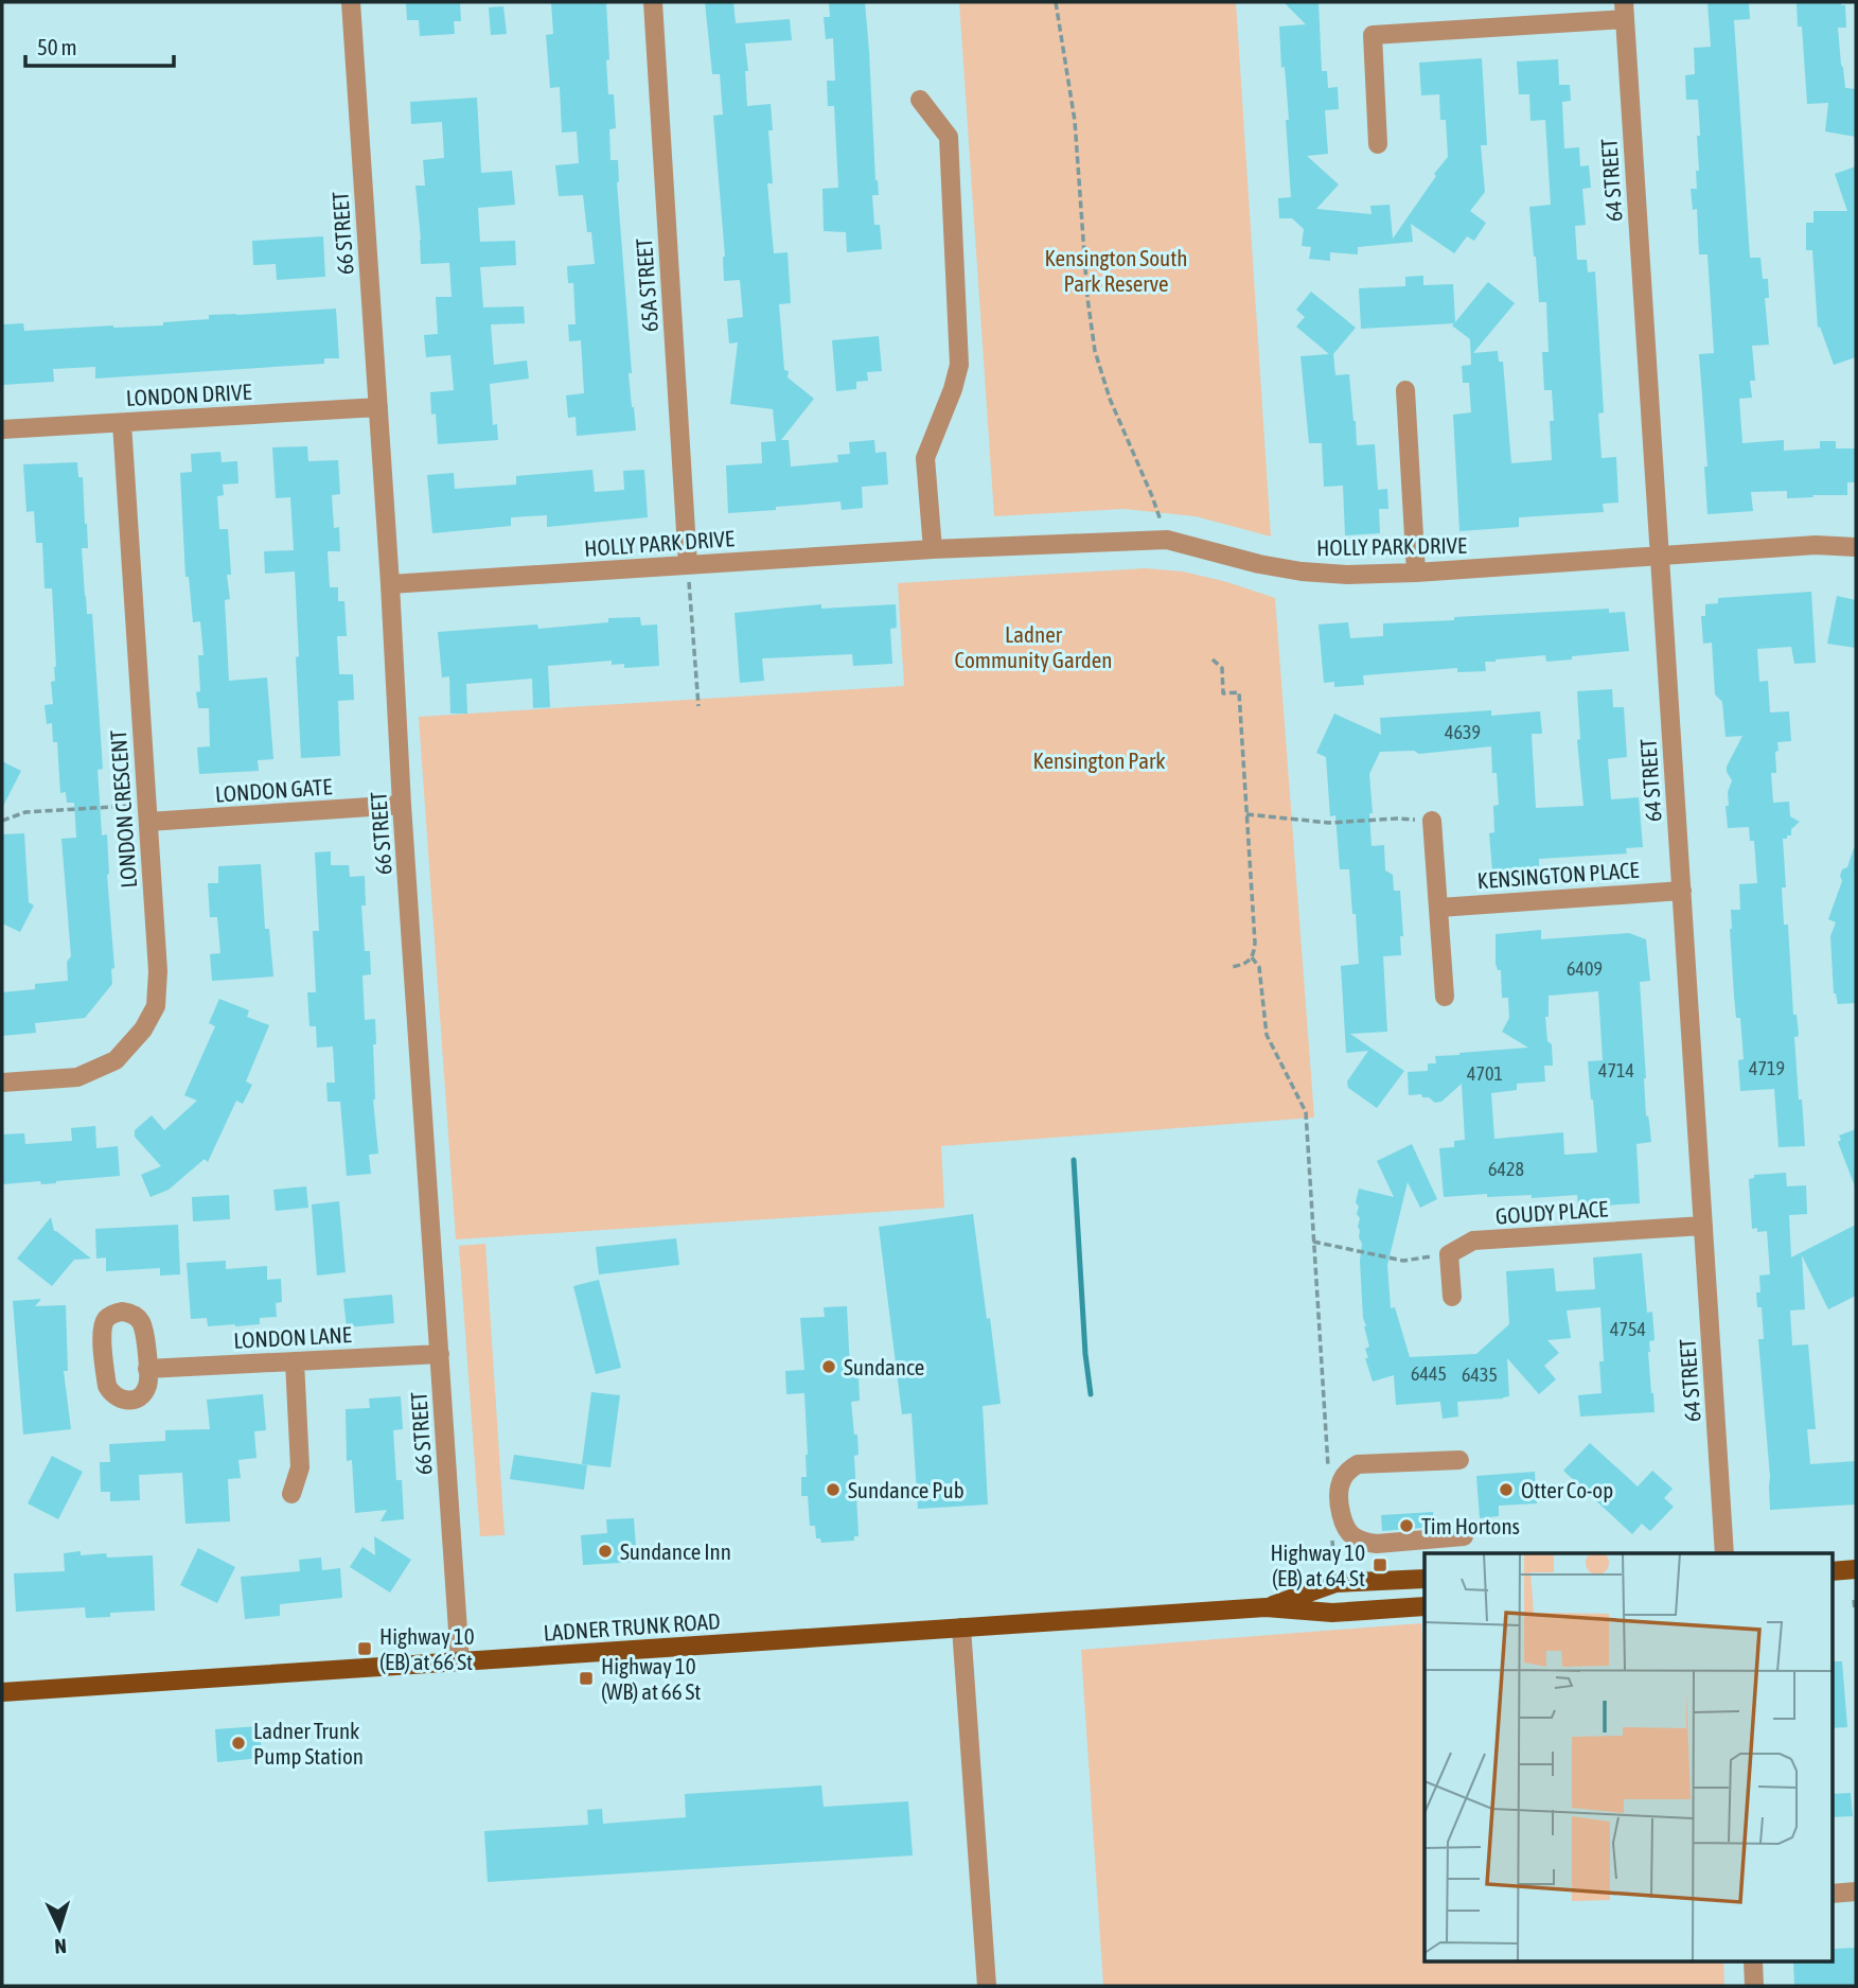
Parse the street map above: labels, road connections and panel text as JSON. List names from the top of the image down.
{
  "streets": {
    "main road": ["LADNER TRUNK ROAD"],
    "street": [
      "64 STREET",
      "66 STREET",
      "65A STREET",
      "LONDON DRIVE",
      "HOLLY PARK DRIVE",
      "LONDON GATE",
      "LONDON CRESCENT",
      "KENSINGTON PLACE",
      "GOUDY PLACE",
      "LONDON LANE"
    ]
  },
  "crossings": [
    ["64 STREET", "HOLLY PARK DRIVE"],
    ["64 STREET", "KENSINGTON PLACE"],
    ["64 STREET", "GOUDY PLACE"],
    ["66 STREET", "LONDON DRIVE"],
    ["66 STREET", "HOLLY PARK DRIVE"],
    ["66 STREET", "LONDON GATE"],
    ["66 STREET", "LONDON LANE"],
    ["66 STREET", "LADNER TRUNK ROAD"],
    ["65A STREET", "HOLLY PARK DRIVE"],
    ["LONDON DRIVE", "LONDON CRESCENT"],
    ["LONDON GATE", "LONDON CRESCENT"]
  ],
  "parks": ["Kensington South Park Reserve", "Ladner Community Garden", "Kensington Park"],
  "places": {
    "other": [
      "Sundance",
      "Sundance Pub",
      "Otter Co-op",
      "Tim Hortons",
      "Sundance Inn",
      "Ladner Trunk Pump Station"
    ],
    "transit": ["Highway 10 (EB) at 64 St", "Highway 10 (EB) at 66 St", "Highway 10 (WB) at 66 St"]
  },
  "house_numbers": [
    "4639",
    "6409",
    "4719",
    "4714",
    "4701",
    "6428",
    "4754",
    "6445",
    "6435"
  ],
  "scale_bar": "50 m",
  "north": "bottom"
}
